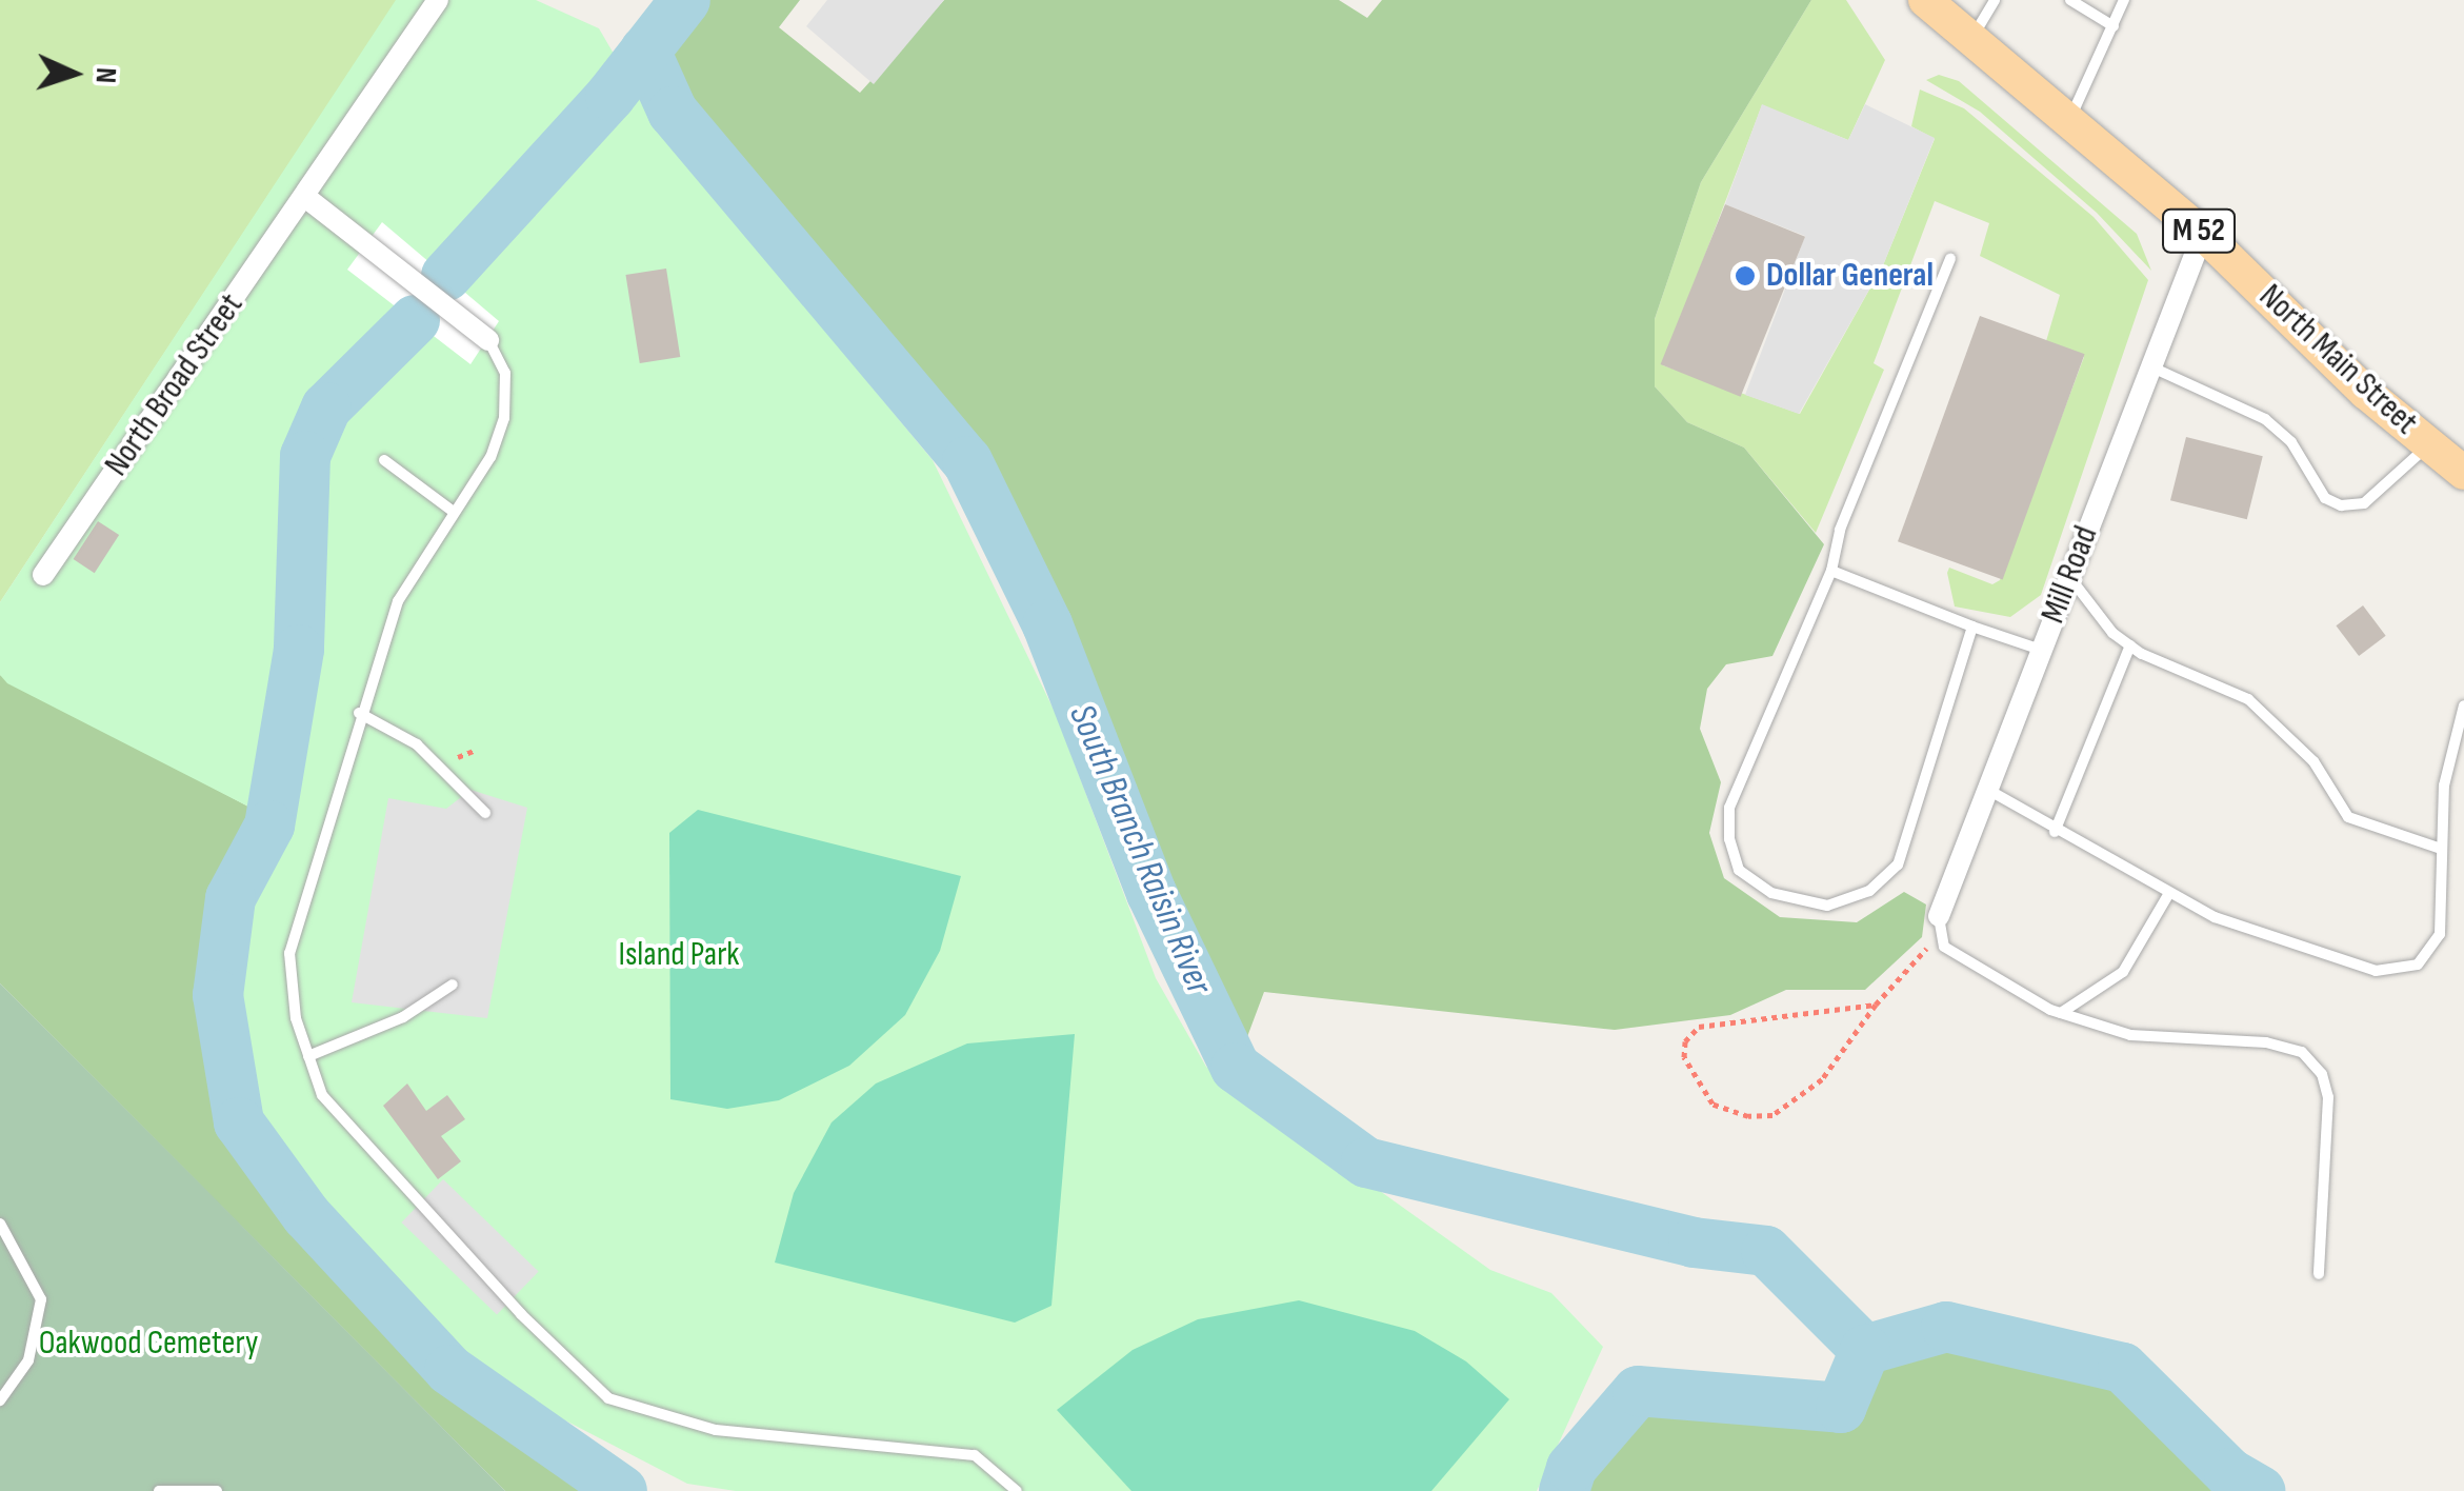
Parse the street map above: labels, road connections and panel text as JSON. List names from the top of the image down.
{
  "streets": {
    "main road": ["M 52", "North Main Street"],
    "street": ["North Broad Street", "Mill Road"]
  },
  "crossings": [
    ["North Main Street", "Mill Road"]
  ],
  "water": ["South Branch Raisin River"],
  "parks": ["Island Park", "Oakwood Cemetery"],
  "places": ["Dollar General"],
  "north": "right"
}
